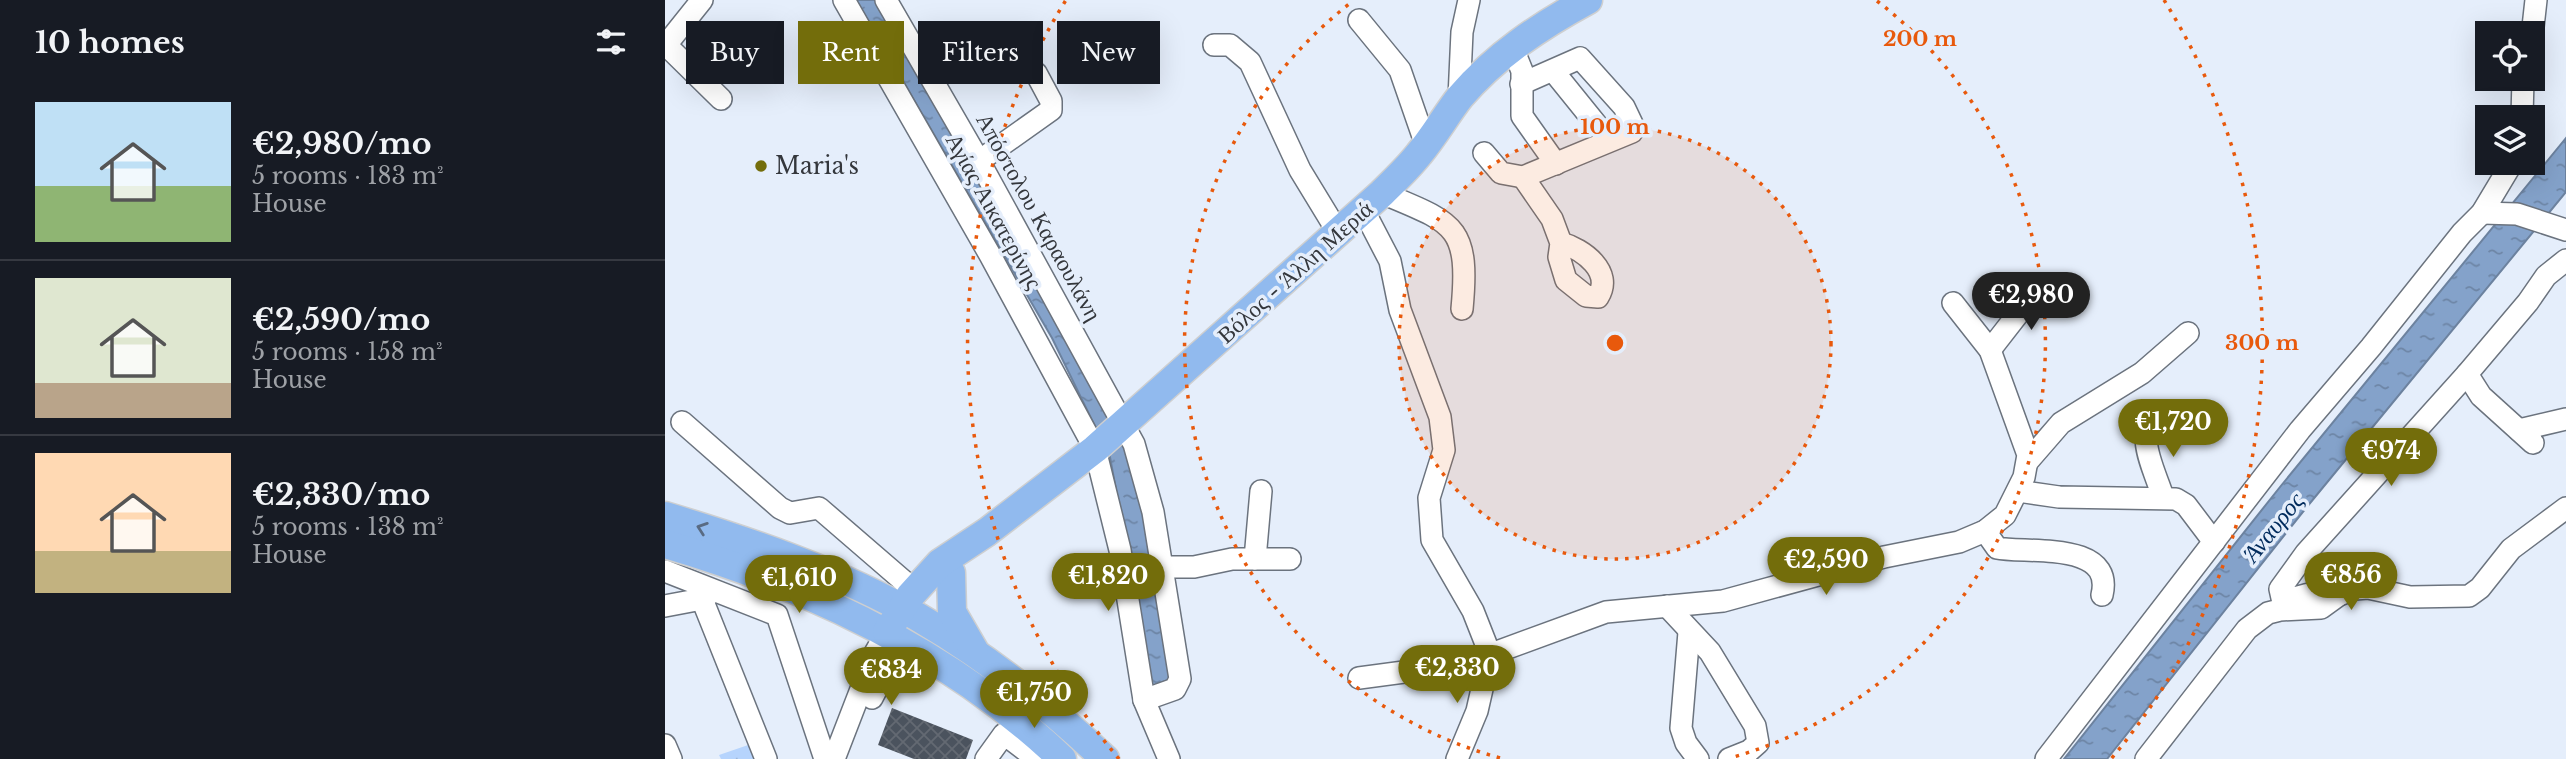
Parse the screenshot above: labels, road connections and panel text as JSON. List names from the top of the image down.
{
  "streets": {
    "main road": ["Βόλος - Άλλη Μεριά"],
    "street": ["Αγίας Αικατερίνης", "Απόστολου Καραουλάνη"]
  },
  "crossings": [
    ["Αγίας Αικατερίνης", "Απόστολου Καραουλάνη"],
    ["Αγίας Αικατερίνης", "Βόλος - Άλλη Μεριά"],
    ["Απόστολου Καραουλάνη", "Βόλος - Άλλη Μεριά"]
  ],
  "water": ["Άναυρος"],
  "places": ["Maria's"],
  "page": {
    "heading": "10 homes",
    "chip": [
      "Buy",
      "Rent",
      "Filters",
      "New"
    ],
    "list": [
      {
        "name": "€2,980/mo",
        "note": "5 rooms · 183 m² · House"
      },
      {
        "name": "€2,590/mo",
        "note": "5 rooms · 158 m² · House"
      },
      {
        "name": "€2,330/mo",
        "note": "5 rooms · 138 m² · House"
      }
    ],
    "price": [
      "€2,980",
      "€1,720",
      "€974",
      "€2,590",
      "€856",
      "€1,820",
      "€1,610",
      "€2,330",
      "€834",
      "€1,750"
    ]
  },
  "rings": ["200 m", "100 m", "300 m"]
}
